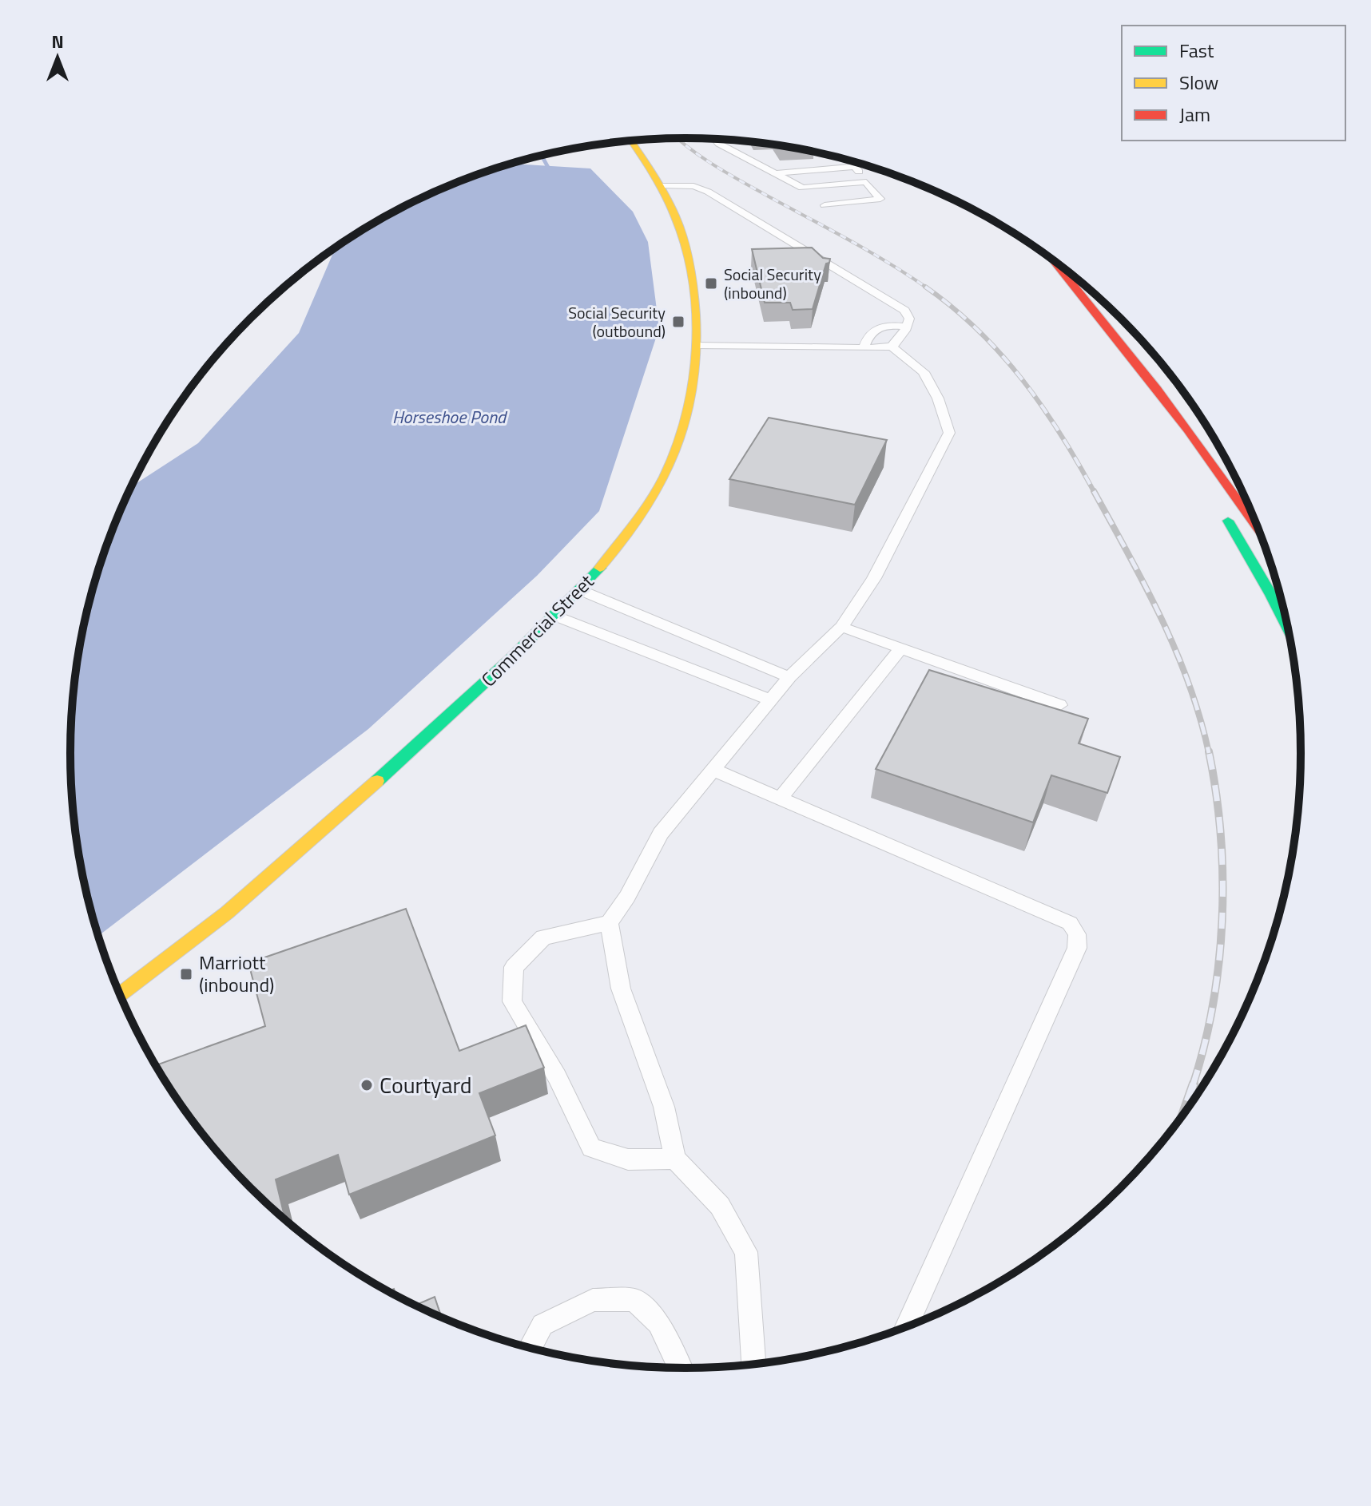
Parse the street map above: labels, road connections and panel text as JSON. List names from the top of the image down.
{
  "streets": {
    "main road": ["Commercial Street"]
  },
  "water": ["Horseshoe Pond"],
  "places": {
    "transit": ["Social Security (inbound)", "Social Security (outbound)", "Marriott (inbound)"],
    "other": ["Courtyard"]
  },
  "legend": ["Fast", "Slow", "Jam"],
  "north": "top"
}
